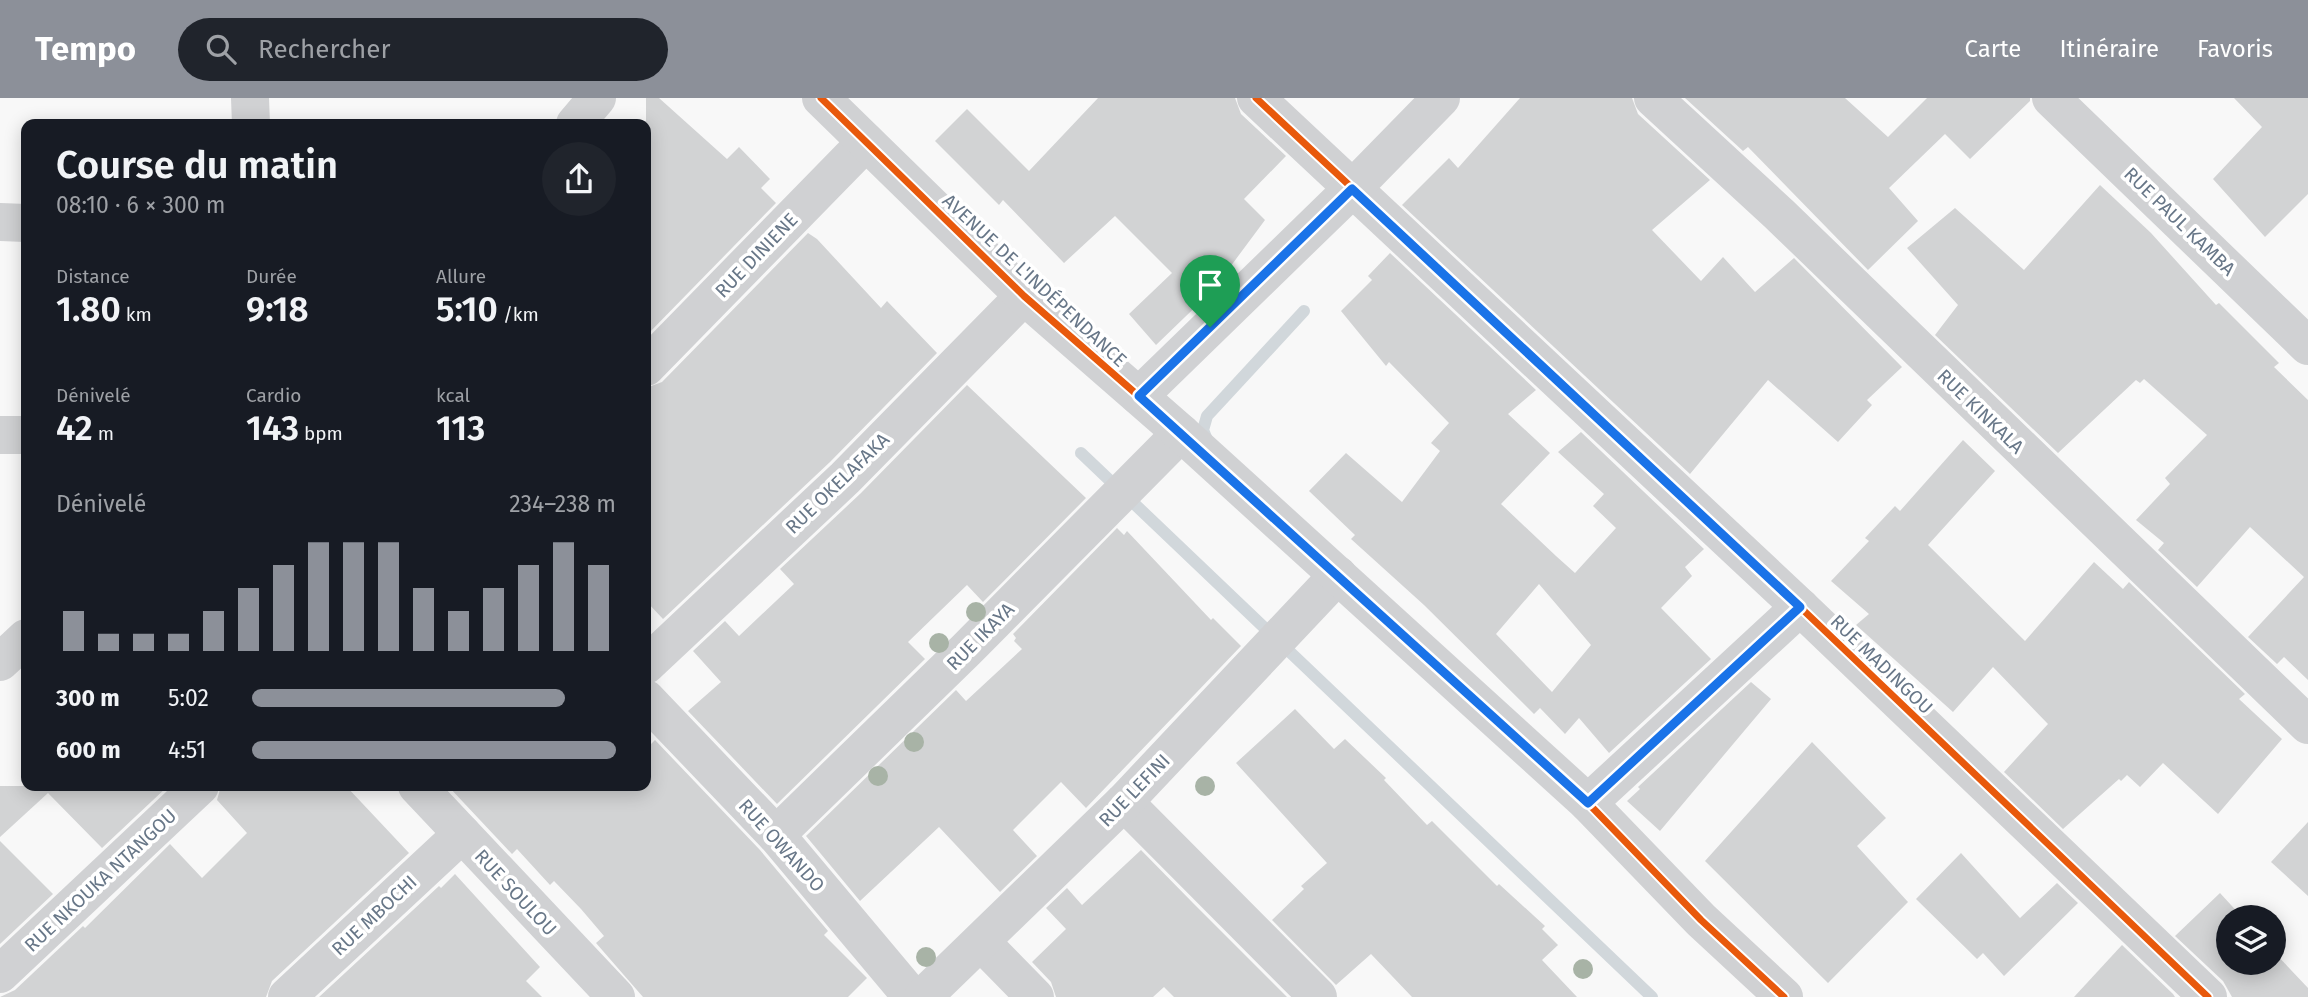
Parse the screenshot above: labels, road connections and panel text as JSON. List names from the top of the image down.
{
  "streets": {
    "street": [
      "RUE PAUL KAMBA",
      "RUE DINIENE",
      "AVENUE DE L'INDÉPENDANCE",
      "RUE KINKALA",
      "RUE OKELAFAKA",
      "RUE IKAYA",
      "RUE MADINGOU",
      "RUE LEFINI",
      "RUE OWANDO",
      "RUE NKOUKA NTANGOU",
      "RUE SOULOU",
      "RUE MBOCHI"
    ]
  },
  "crossings": [
    ["RUE DINIENE", "AVENUE DE L'INDÉPENDANCE"],
    ["AVENUE DE L'INDÉPENDANCE", "RUE OKELAFAKA"],
    ["AVENUE DE L'INDÉPENDANCE", "RUE IKAYA"],
    ["AVENUE DE L'INDÉPENDANCE", "RUE LEFINI"],
    ["RUE IKAYA", "RUE OWANDO"],
    ["RUE SOULOU", "RUE MBOCHI"]
  ],
  "page": {
    "header": "Tempo",
    "search": "Rechercher",
    "nav": ["Carte", "Itinéraire", "Favoris"],
    "heading": ["Course du matin", "08:10 · 6 × 300 m"],
    "stats": [
      ["Distance", "1.80 km"],
      ["Durée", "9:18"],
      ["Allure", "5:10 /km"],
      ["Dénivelé", "42 m"],
      ["Cardio", "143 bpm"],
      ["kcal", "113"]
    ],
    "chart": ["Dénivelé", "234–238 m"],
    "list": [
      {
        "name": "300 m",
        "note": "5:02"
      },
      {
        "name": "600 m",
        "note": "4:51"
      }
    ]
  }
}
